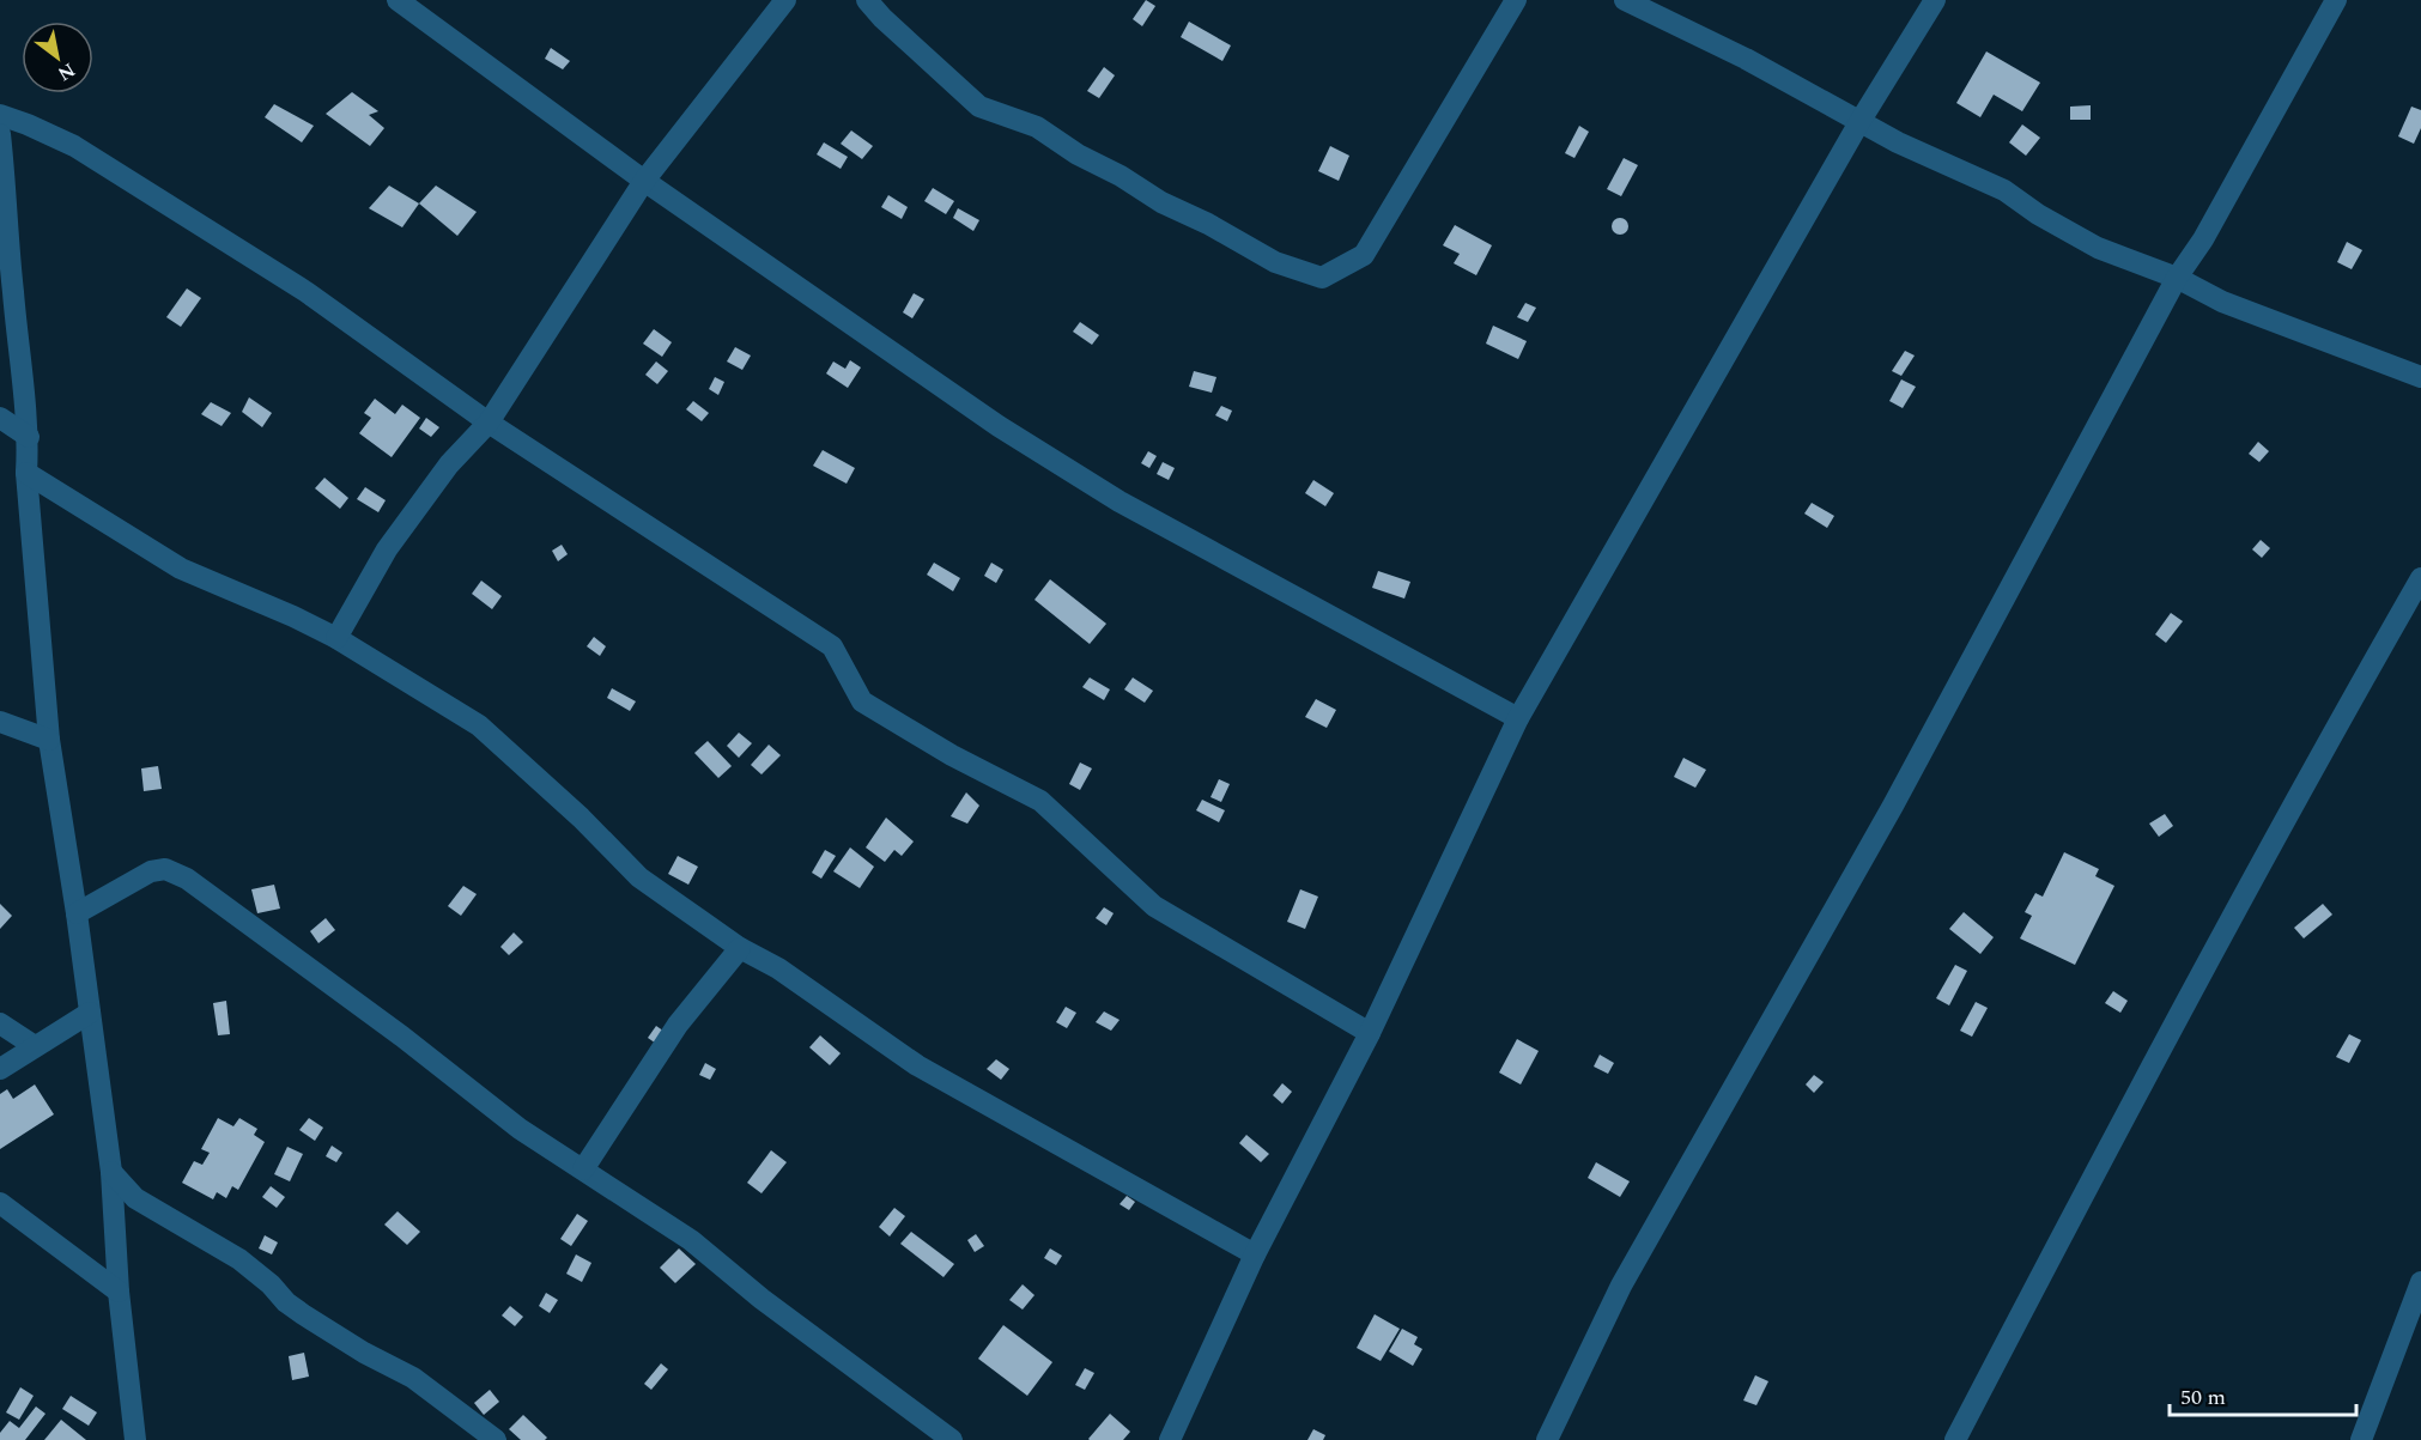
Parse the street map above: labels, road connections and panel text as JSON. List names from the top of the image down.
{
  "scale_bar": "50 m",
  "north": "bottom right"
}
